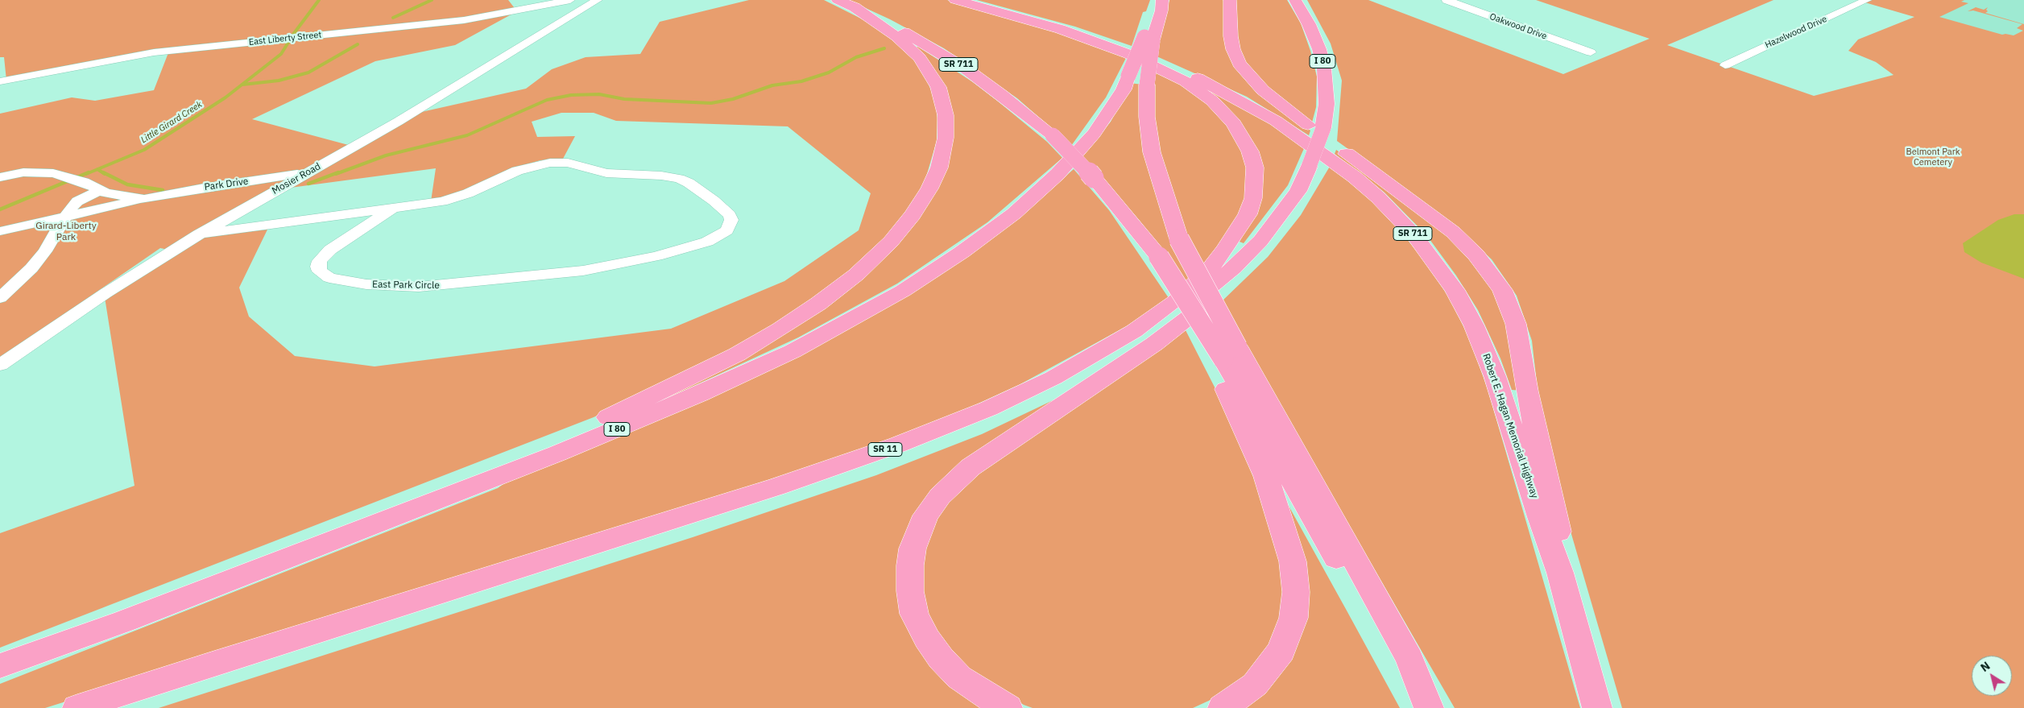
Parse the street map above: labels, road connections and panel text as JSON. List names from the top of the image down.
{
  "streets": {
    "highway": [
      "I 80",
      "SR 711",
      "Robert E. Hagan Memorial Highway",
      "SR 11"
    ],
    "street": [
      "Oakwood Drive",
      "Hazelwood Drive",
      "East Liberty Street",
      "Mosier Road",
      "Park Drive",
      "East Park Circle"
    ]
  },
  "crossings": [
    ["Mosier Road", "Park Drive"]
  ],
  "water": ["Little Girard Creek"],
  "parks": ["Belmont Park Cemetery", "Girard-Liberty Park"],
  "north": "top left"
}
